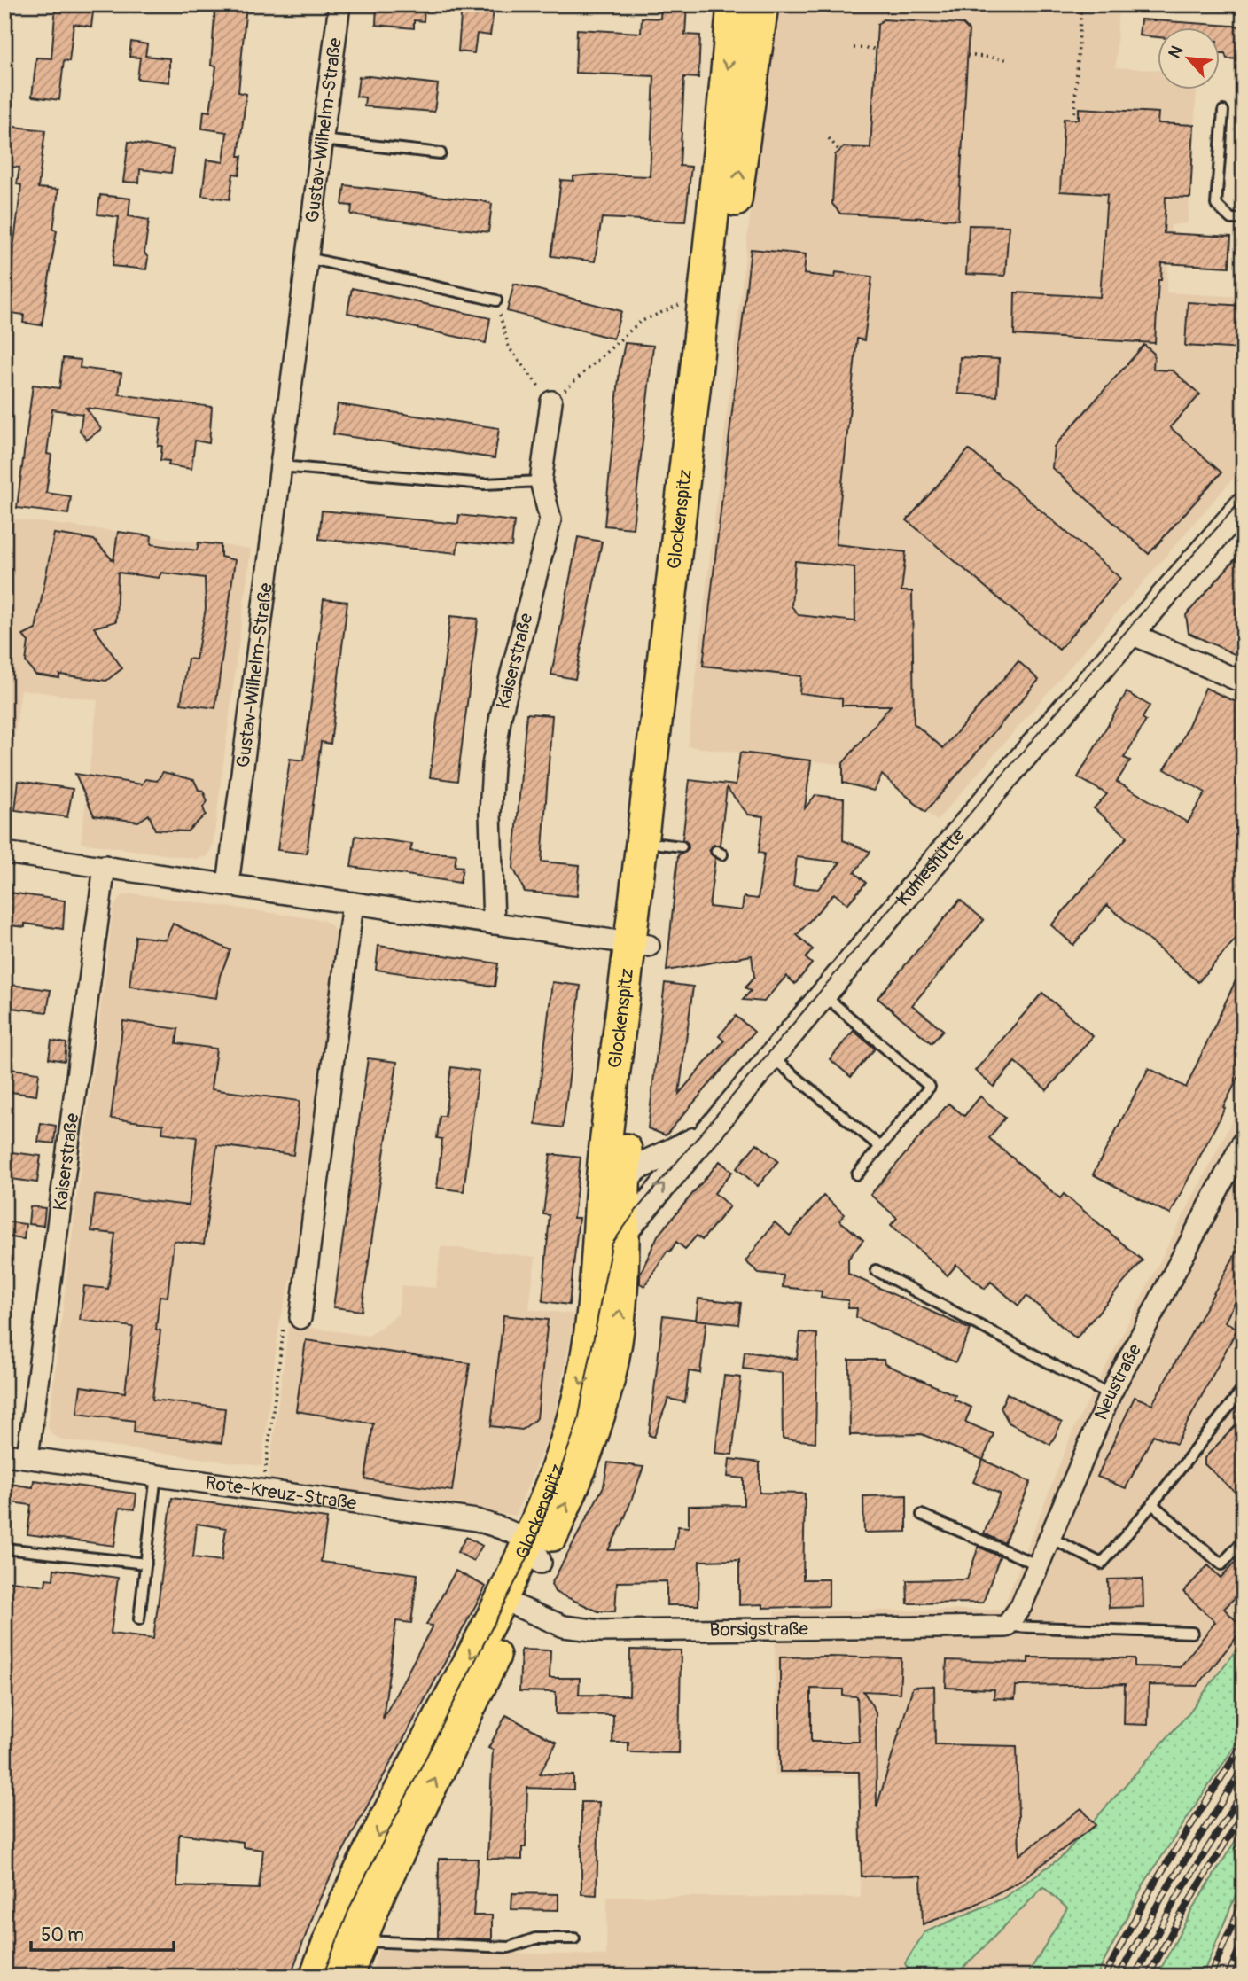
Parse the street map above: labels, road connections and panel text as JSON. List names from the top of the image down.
{
  "streets": {
    "main road": ["Glockenspitz"],
    "street": [
      "Gustav-Wilhelm-Straße",
      "Kaiserstraße",
      "Kuhleshütte",
      "Neustraße",
      "Rote-Kreuz-Straße",
      "Borsigstraße"
    ]
  },
  "crossings": [
    ["Glockenspitz", "Kuhleshütte"],
    ["Glockenspitz", "Rote-Kreuz-Straße"],
    ["Glockenspitz", "Borsigstraße"],
    ["Kaiserstraße", "Rote-Kreuz-Straße"],
    ["Neustraße", "Borsigstraße"]
  ],
  "scale_bar": "50 m",
  "north": "top left"
}
